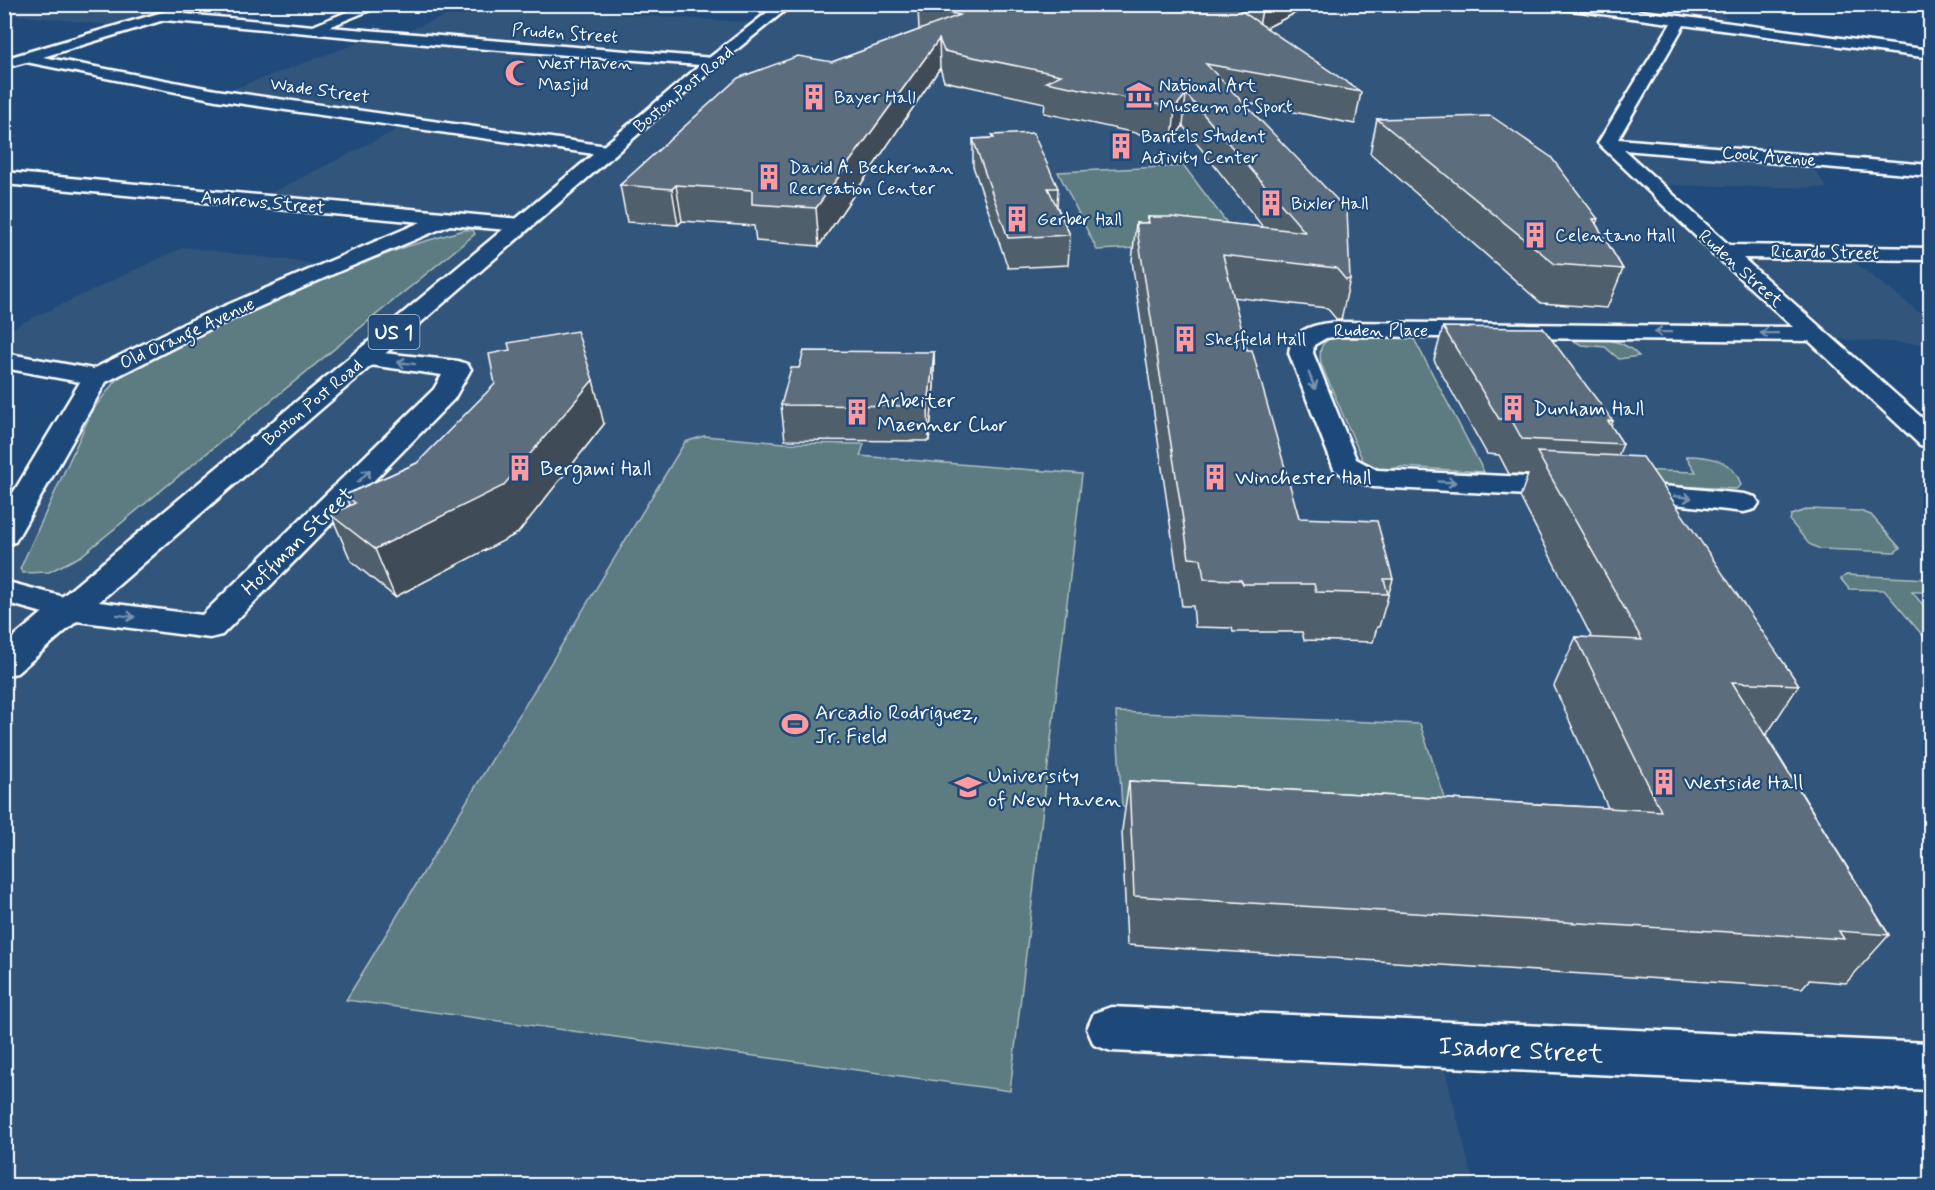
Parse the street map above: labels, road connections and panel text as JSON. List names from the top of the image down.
{
  "streets": {
    "street": [
      "Pruden Street",
      "Boston Post Road",
      "Wade Street",
      "Cook Avenue",
      "Andrews Street",
      "Ricardo Street",
      "Ruden Street",
      "Ruden Place",
      "US 1",
      "Old Orange Avenue",
      "Hoffman Street",
      "Isadore Street"
    ]
  },
  "crossings": [
    ["Pruden Street", "Boston Post Road"],
    ["Boston Post Road", "Wade Street"],
    ["Boston Post Road", "Andrews Street"],
    ["Boston Post Road", "Hoffman Street"],
    ["Cook Avenue", "Ruden Street"],
    ["Andrews Street", "Old Orange Avenue"],
    ["Ricardo Street", "Ruden Street"],
    ["Ruden Street", "Ruden Place"]
  ],
  "places": {
    "mosque": ["West Haven Masjid"],
    "museum": ["National Art Museum of Sport"],
    "building": [
      "Bayer Hall",
      "Bartels Student Activity Center",
      "David A. Beckerman Recreation Center",
      "Bixler Hall",
      "Gerber Hall",
      "Celentano Hall",
      "Sheffield Hall",
      "Dunham Hall",
      "Arbeiter Maenner Chor",
      "Bergami Hall",
      "Winchester Hall",
      "Westside Hall"
    ],
    "sports": ["Arcadio Rodriguez, Jr. Field"],
    "school or university": ["University of New Haven"]
  }
}
